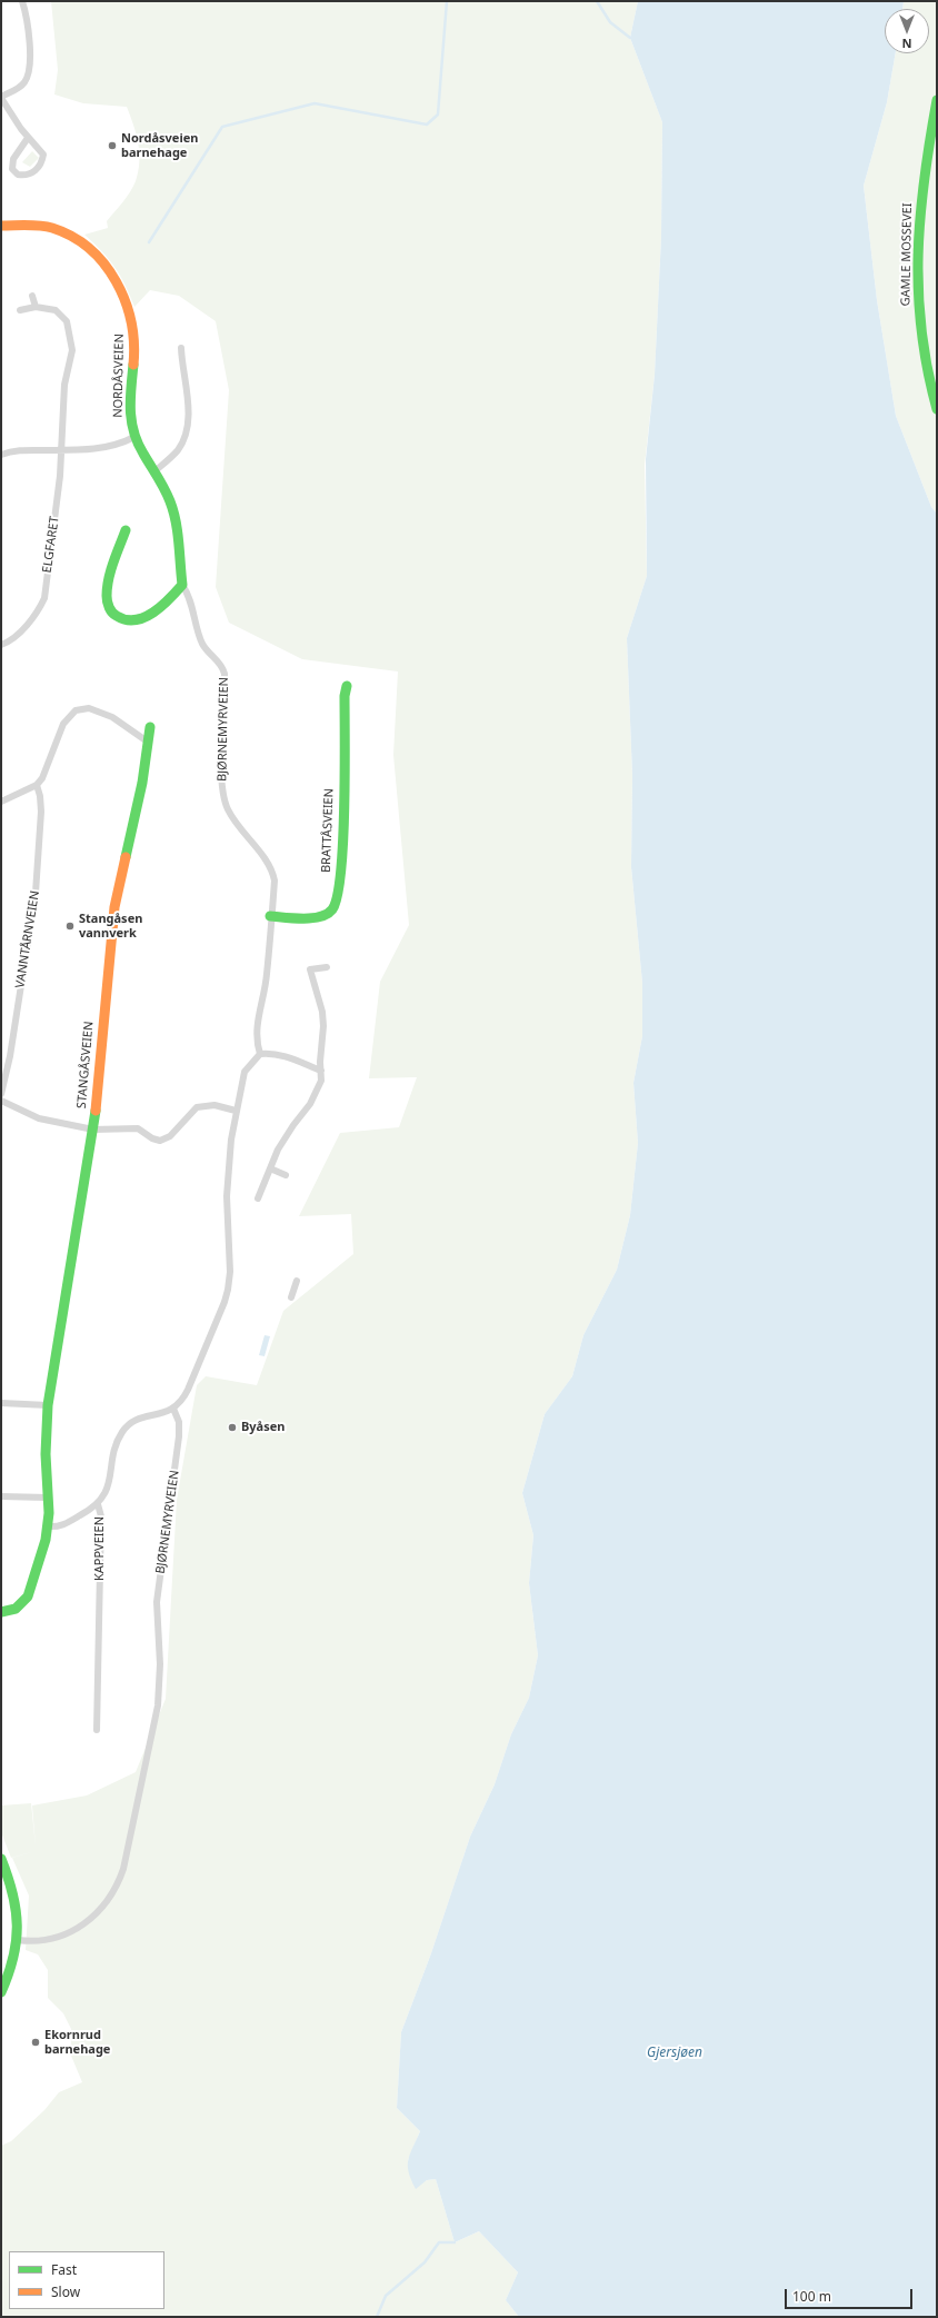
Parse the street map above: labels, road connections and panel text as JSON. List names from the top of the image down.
{
  "streets": {
    "street": [
      "GAMLE MOSSEVEI",
      "NORDÅSVEIEN",
      "ELGFARET",
      "BJØRNEMYRVEIEN",
      "BRATTÅSVEIEN",
      "VANNTÅRNVEIEN",
      "STANGÅSVEIEN",
      "KAPPVEIEN"
    ]
  },
  "crossings": [
    ["NORDÅSVEIEN", "BJØRNEMYRVEIEN"],
    ["BJØRNEMYRVEIEN", "BRATTÅSVEIEN"],
    ["BJØRNEMYRVEIEN", "KAPPVEIEN"]
  ],
  "water": ["Gjersjøen"],
  "places": [
    "Nordåsveien barnehage",
    "Stangåsen vannverk",
    "Byåsen",
    "Ekornrud barnehage"
  ],
  "legend": ["Fast", "Slow"],
  "scale_bar": "100 m",
  "north": "bottom"
}
